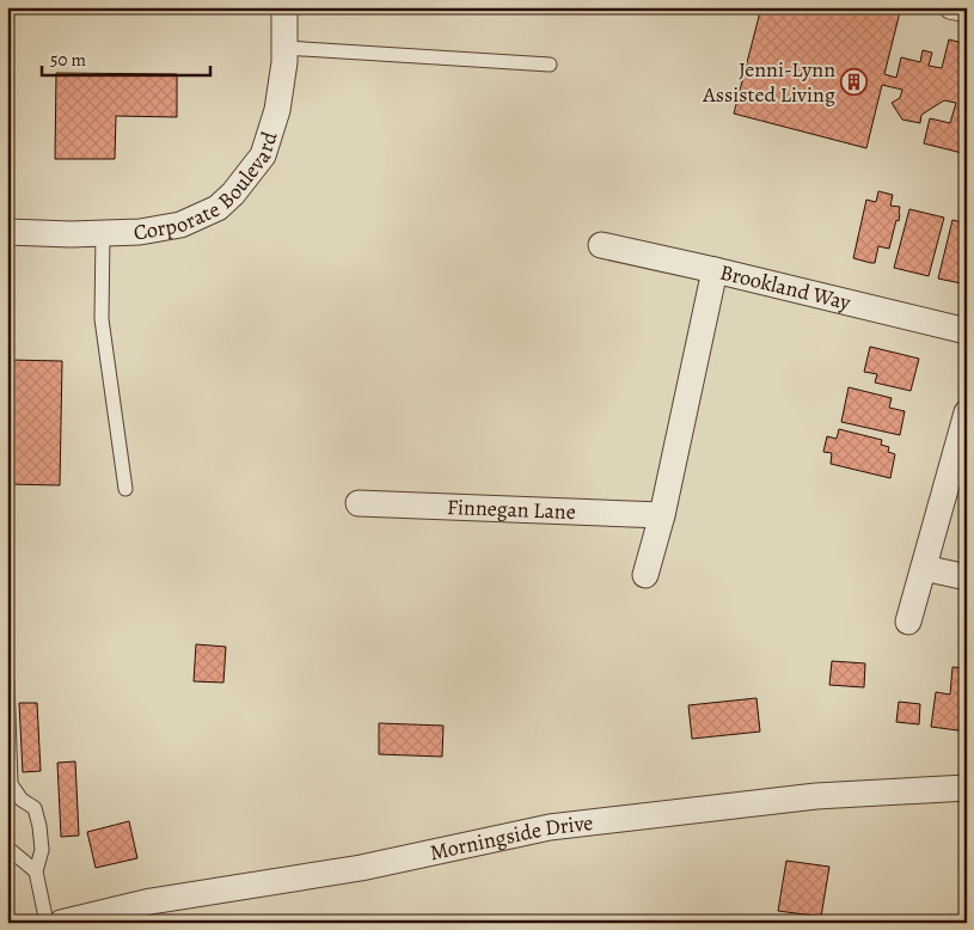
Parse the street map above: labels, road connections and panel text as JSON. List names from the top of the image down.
{
  "streets": {
    "street": [
      "Corporate Boulevard",
      "Brookland Way",
      "Finnegan Lane",
      "Morningside Drive"
    ]
  },
  "places": {
    "building": ["Jenni-Lynn Assisted Living"]
  },
  "scale_bar": "50 m"
}
